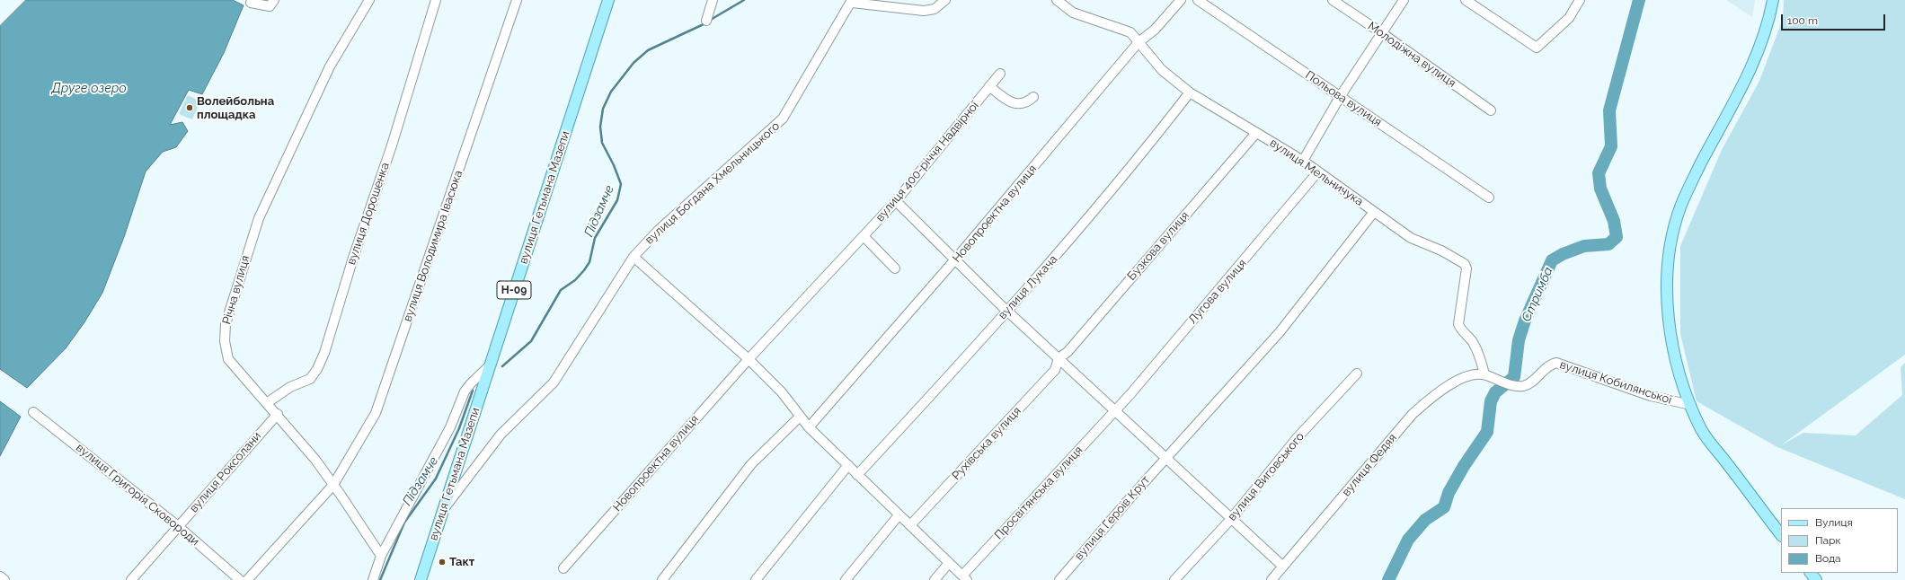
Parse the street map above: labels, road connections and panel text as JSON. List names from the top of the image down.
{
  "streets": {
    "main road": ["вулиця Гетьмана Мазепи", "Н-09"],
    "street": [
      "Молодіжна вулиця",
      "Польова вулиця",
      "вулиця 400-річчя Надвірної",
      "вулиця Мельничука",
      "вулиця Богдана Хмельницького",
      "вулиця Дорошенка",
      "Новопроектна вулиця",
      "вулиця Володимира Івасюка",
      "Бузкова вулиця",
      "вулиця Лукача",
      "Річна вулиця",
      "Лугова вулиця",
      "вулиця Кобилянської",
      "Рухівська вулиця",
      "вулиця Федяя",
      "вулиця Роксолани",
      "вулиця Виговського",
      "Просвітянська вулиця",
      "вулиця Григорія Сковороди",
      "вулиця Героїв Крут"
    ]
  },
  "crossings": [
    ["вулиця 400-річчя Надвірної", "Новопроектна вулиця"],
    ["вулиця Мельничука", "Новопроектна вулиця"],
    ["вулиця Мельничука", "Бузкова вулиця"],
    ["вулиця Мельничука", "вулиця Лукача"],
    ["вулиця Мельничука", "Лугова вулиця"],
    ["вулиця Мельничука", "вулиця Кобилянської"],
    ["вулиця Мельничука", "вулиця Федяя"],
    ["вулиця Мельничука", "вулиця Героїв Крут"],
    ["вулиця Богдана Хмельницького", "вулиця Гетьмана Мазепи"],
    ["вулиця Дорошенка", "Річна вулиця"],
    ["вулиця Володимира Івасюка", "Річна вулиця"],
    ["Бузкова вулиця", "Рухівська вулиця"],
    ["Річна вулиця", "вулиця Роксолани"],
    ["Лугова вулиця", "Просвітянська вулиця"],
    ["вулиця Кобилянської", "вулиця Федяя"],
    ["вулиця Роксолани", "вулиця Григорія Сковороди"]
  ],
  "water": ["Друге озеро", "Підзамче", "Стримба"],
  "places": ["Волейбольна площадка", "Такт"],
  "legend": ["Вулиця", "Парк", "Вода"],
  "scale_bar": "100 m"
}
